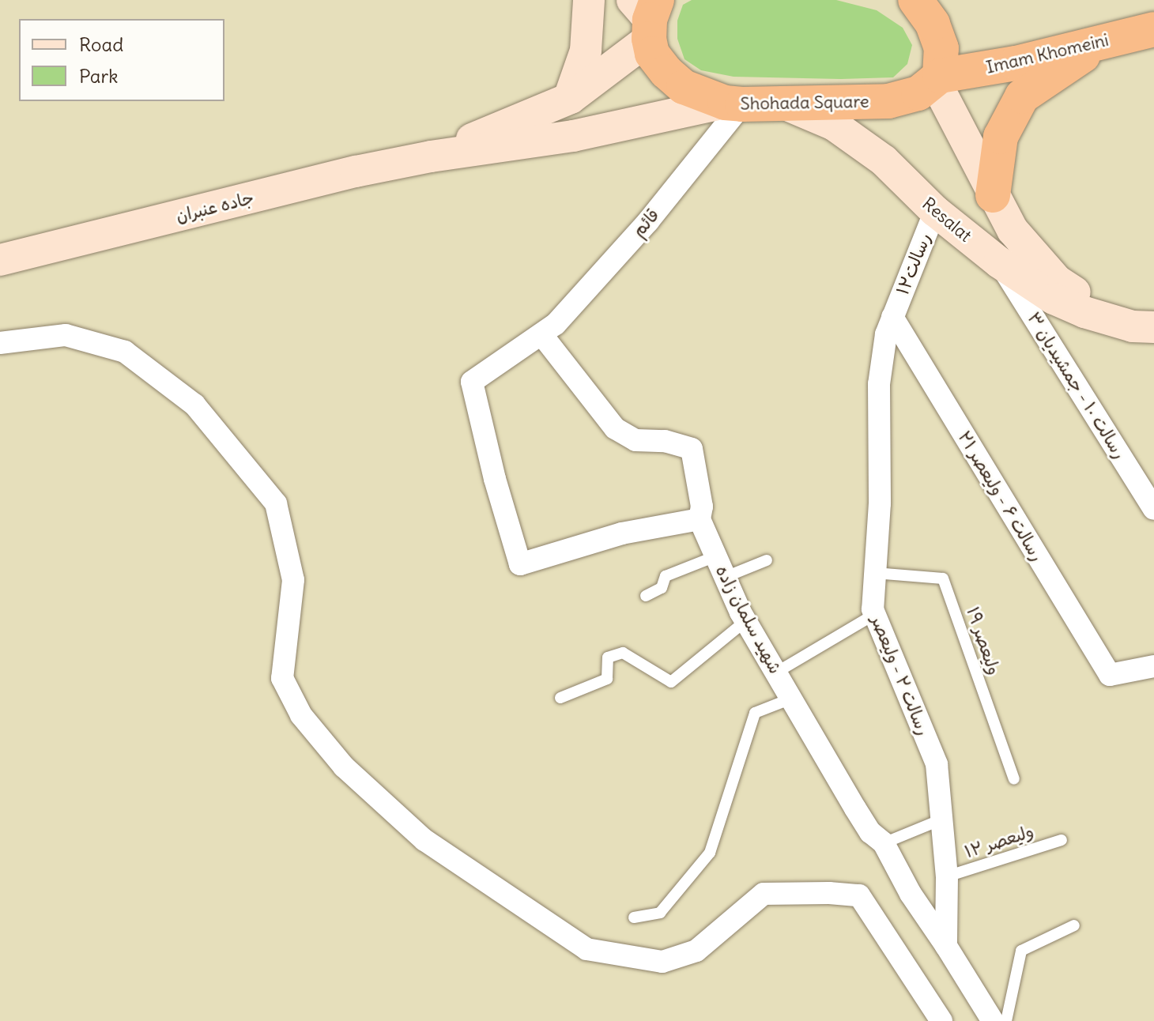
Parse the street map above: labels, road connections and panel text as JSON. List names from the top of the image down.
{
  "streets": {
    "highway": ["Imam Khomeini", "Shohada Square"],
    "street": [
      "جاده عنبران",
      "Resalat",
      "قائم",
      "رسالت۱۲",
      "رسالت ۱۰ - جمشیدیان ۳",
      "رسالت ۶ - ولیعصر ۲۱",
      "شهید سلمان زاده",
      "رسالت ۲ - ولیعصر"
    ],
    "lane": ["ولیعصر ۱۹", "ولیعصر ۱۲"]
  },
  "crossings": [
    ["Imam Khomeini", "Shohada Square"],
    ["Imam Khomeini", "Resalat"],
    ["Shohada Square", "جاده عنبران"],
    ["Shohada Square", "Resalat"],
    ["Shohada Square", "قائم"],
    ["جاده عنبران", "قائم"],
    ["Resalat", "رسالت۱۲"],
    ["Resalat", "رسالت ۱۰ - جمشیدیان ۳"],
    ["قائم", "شهید سلمان زاده"],
    ["رسالت۱۲", "رسالت ۶ - ولیعصر ۲۱"],
    ["رسالت۱۲", "رسالت ۲ - ولیعصر"],
    ["رسالت ۶ - ولیعصر ۲۱", "رسالت ۲ - ولیعصر"],
    ["شهید سلمان زاده", "رسالت ۲ - ولیعصر"],
    ["ولیعصر ۱۹", "رسالت ۲ - ولیعصر"],
    ["رسالت ۲ - ولیعصر", "ولیعصر ۱۲"]
  ],
  "legend": ["Road", "Park"]
}
